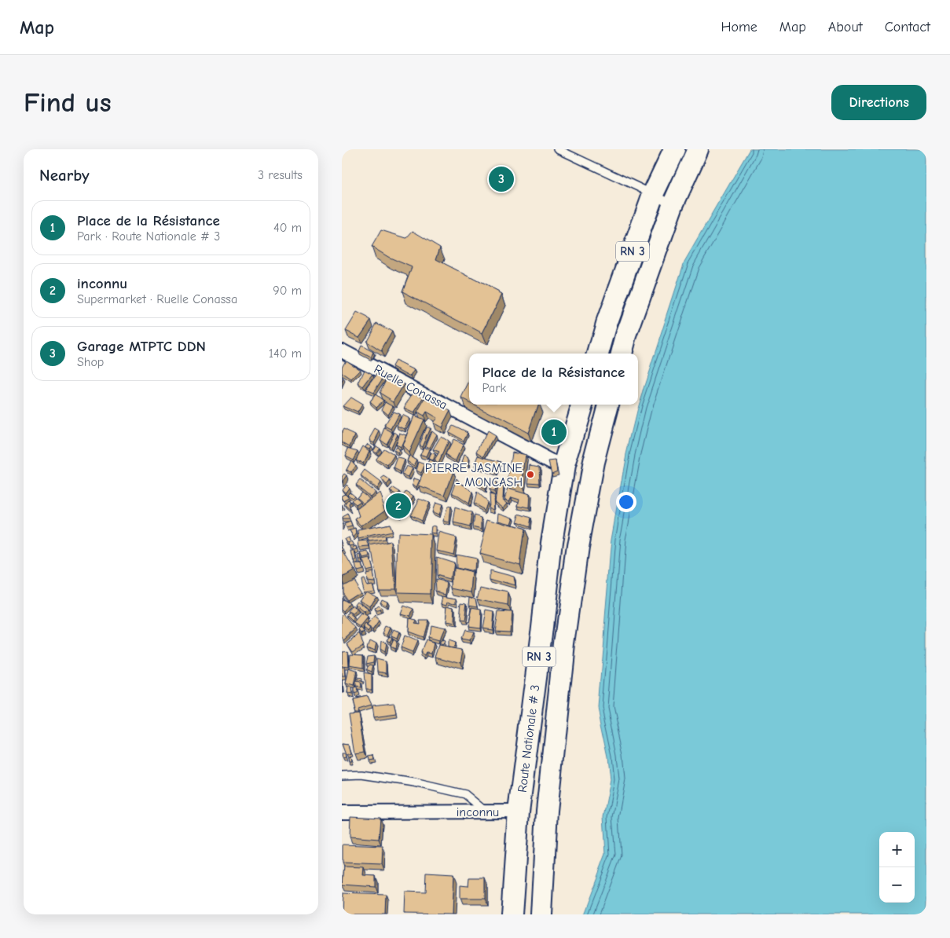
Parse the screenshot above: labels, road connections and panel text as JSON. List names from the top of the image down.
{
  "streets": {
    "main road": ["RN 3", "Route Nationale # 3"],
    "street": ["Ruelle Conassa", "inconnu"]
  },
  "crossings": [
    ["Ruelle Conassa", "Route Nationale # 3"],
    ["Route Nationale # 3", "inconnu"]
  ],
  "places": ["PIERRE JASMINE - MONCASH"],
  "page": {
    "header": "Map",
    "nav": [
      "Home",
      "Map",
      "About",
      "Contact"
    ],
    "buttons": "Directions",
    "title": "Find us",
    "heading": ["Nearby", "3 results"],
    "pins": ["3", "1", "2"],
    "list": [
      {
        "mark": "1",
        "name": "Place de la Résistance",
        "note": "Park · Route Nationale # 3",
        "value": "40 m"
      },
      {
        "mark": "2",
        "name": "inconnu",
        "note": "Supermarket · Ruelle Conassa",
        "value": "90 m"
      },
      {
        "mark": "3",
        "name": "Garage MTPTC DDN",
        "note": "Shop",
        "value": "140 m"
      }
    ],
    "popup": ["Place de la Résistance", "Park"],
    "map_buttons": ["+", "−"]
  }
}
